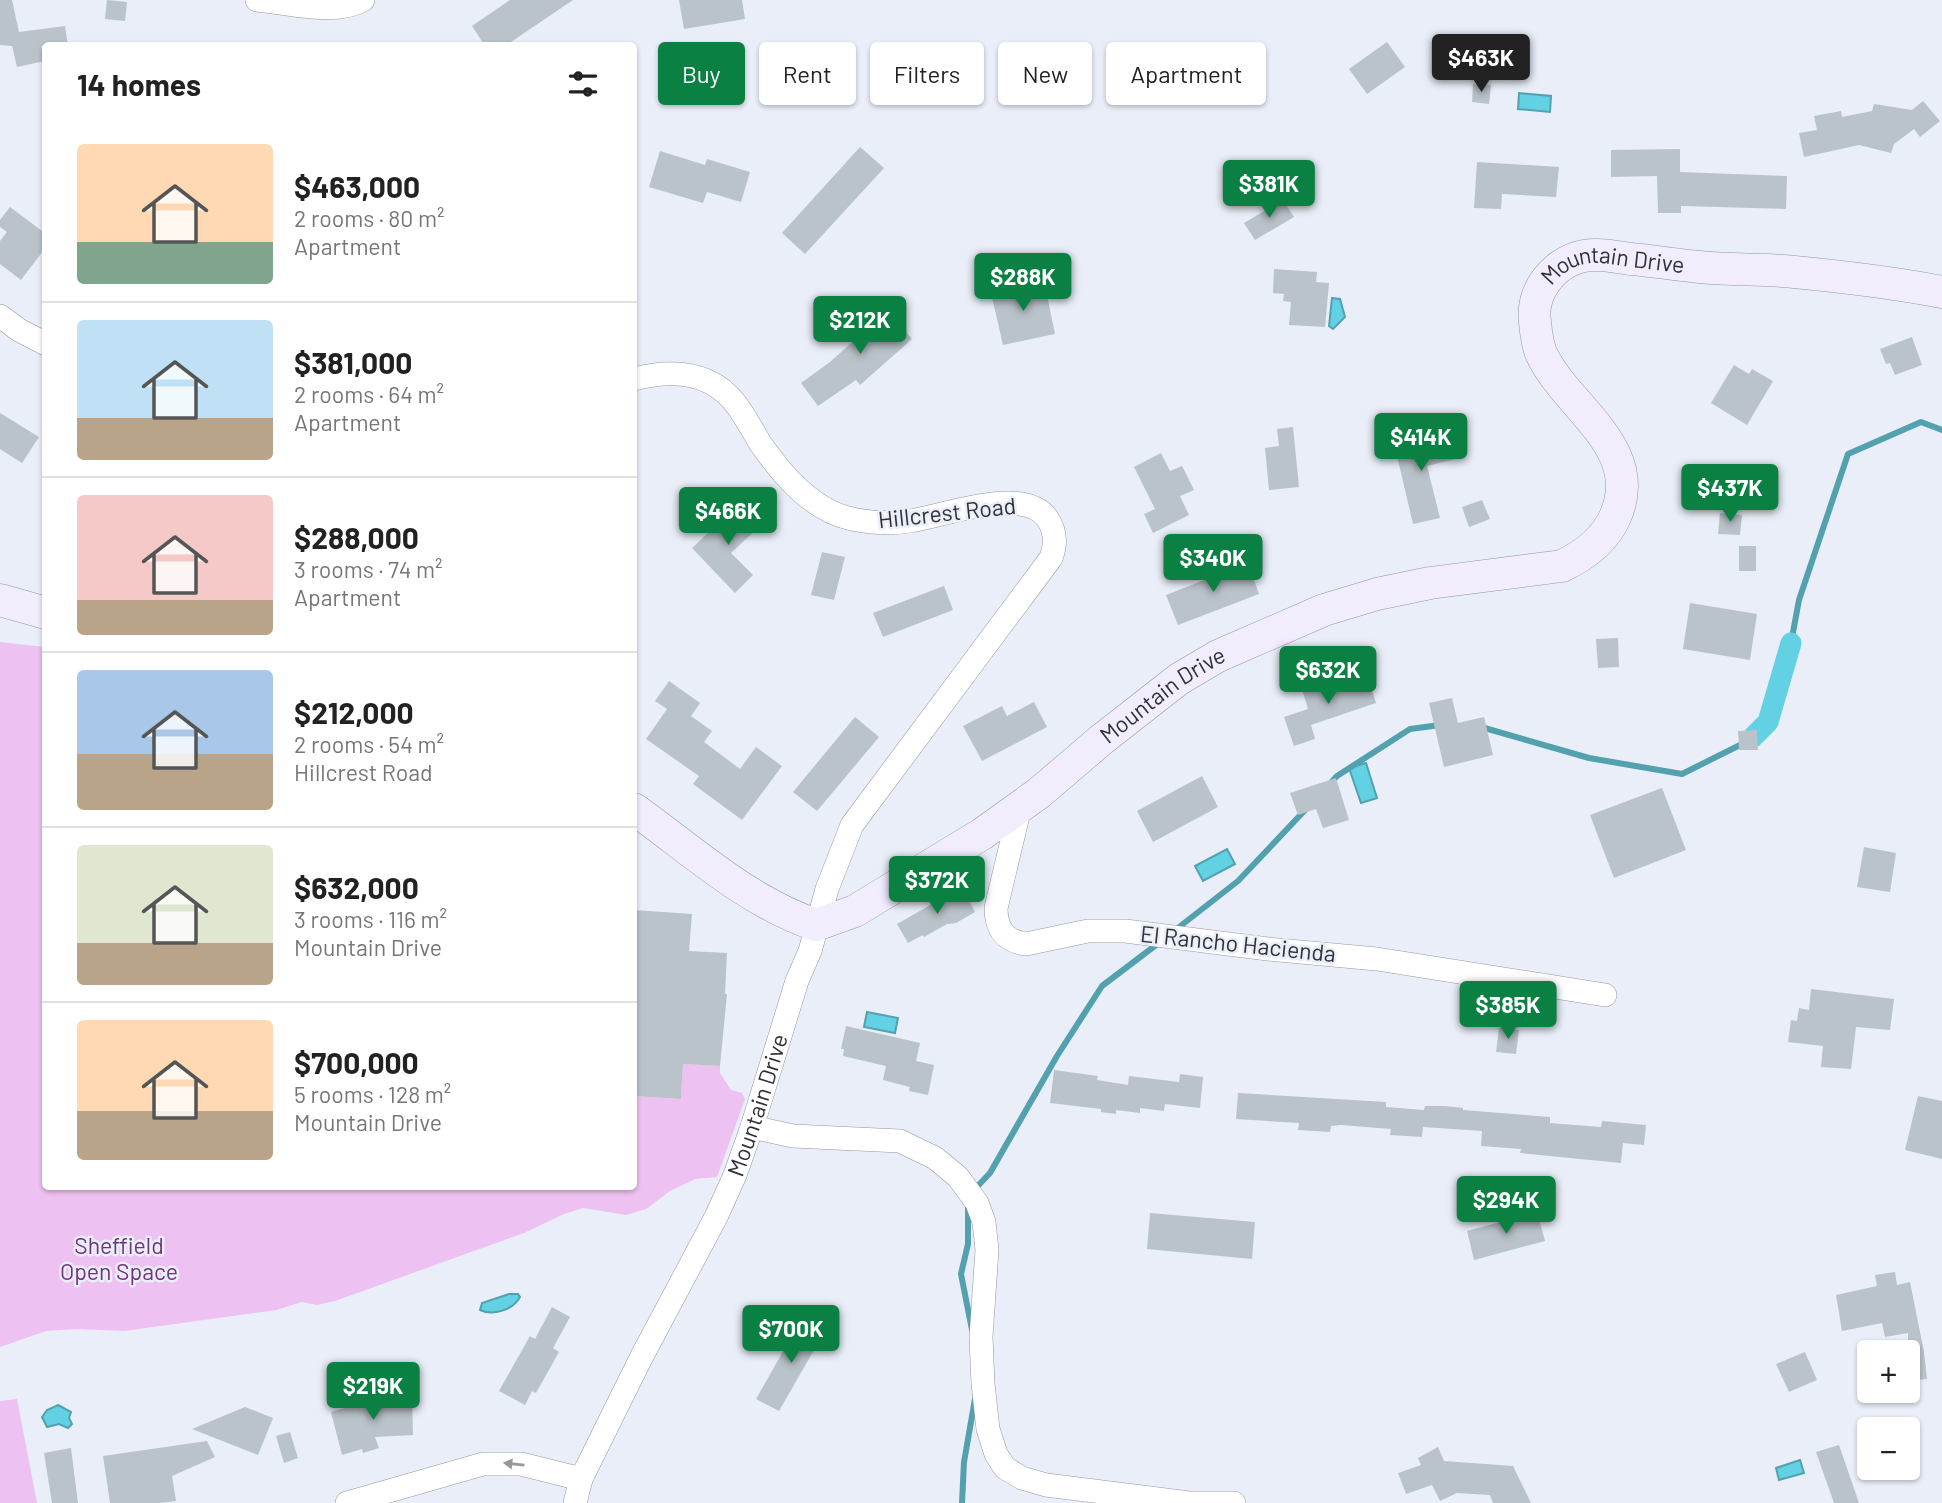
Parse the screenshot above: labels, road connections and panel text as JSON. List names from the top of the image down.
{
  "streets": {
    "main road": ["Mountain Drive"],
    "street": ["Hillcrest Road", "El Rancho Hacienda"]
  },
  "crossings": [
    ["Mountain Drive", "Hillcrest Road"],
    ["Mountain Drive", "El Rancho Hacienda"]
  ],
  "parks": ["Sheffield Open Space"],
  "page": {
    "price": [
      "$463K",
      "$381K",
      "$288K",
      "$212K",
      "$414K",
      "$437K",
      "$466K",
      "$340K",
      "$632K",
      "$372K",
      "$385K",
      "$294K",
      "$700K",
      "$219K"
    ],
    "chip": [
      "Buy",
      "Rent",
      "Filters",
      "New",
      "Apartment"
    ],
    "heading": "14 homes",
    "list": [
      {
        "name": "$463,000",
        "note": "2 rooms · 80 m² · Apartment"
      },
      {
        "name": "$381,000",
        "note": "2 rooms · 64 m² · Apartment"
      },
      {
        "name": "$288,000",
        "note": "3 rooms · 74 m² · Apartment"
      },
      {
        "name": "$212,000",
        "note": "2 rooms · 54 m² · Hillcrest Road"
      },
      {
        "name": "$632,000",
        "note": "3 rooms · 116 m² · Mountain Drive"
      },
      {
        "name": "$700,000",
        "note": "5 rooms · 128 m² · Mountain Drive"
      }
    ],
    "map_buttons": ["+", "−"]
  }
}
